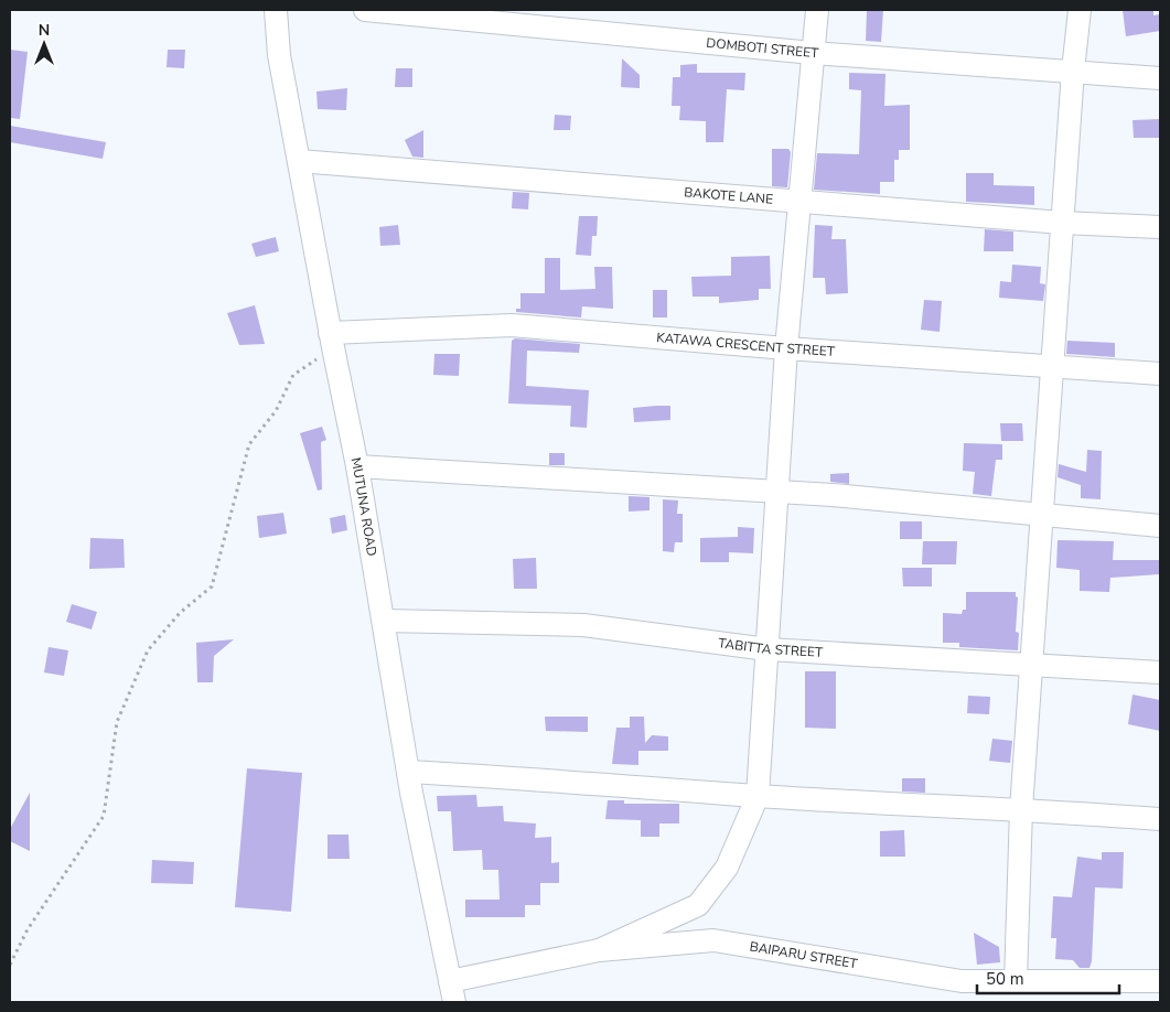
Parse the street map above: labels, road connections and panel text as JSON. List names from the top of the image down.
{
  "streets": {
    "street": [
      "DOMBOTI STREET",
      "BAKOTE LANE",
      "KATAWA CRESCENT STREET",
      "MUTUNA ROAD",
      "TABITTA STREET",
      "BAIPARU STREET"
    ]
  },
  "crossings": [
    ["BAKOTE LANE", "MUTUNA ROAD"],
    ["KATAWA CRESCENT STREET", "MUTUNA ROAD"],
    ["MUTUNA ROAD", "TABITTA STREET"],
    ["MUTUNA ROAD", "BAIPARU STREET"]
  ],
  "scale_bar": "50 m",
  "north": "top"
}
